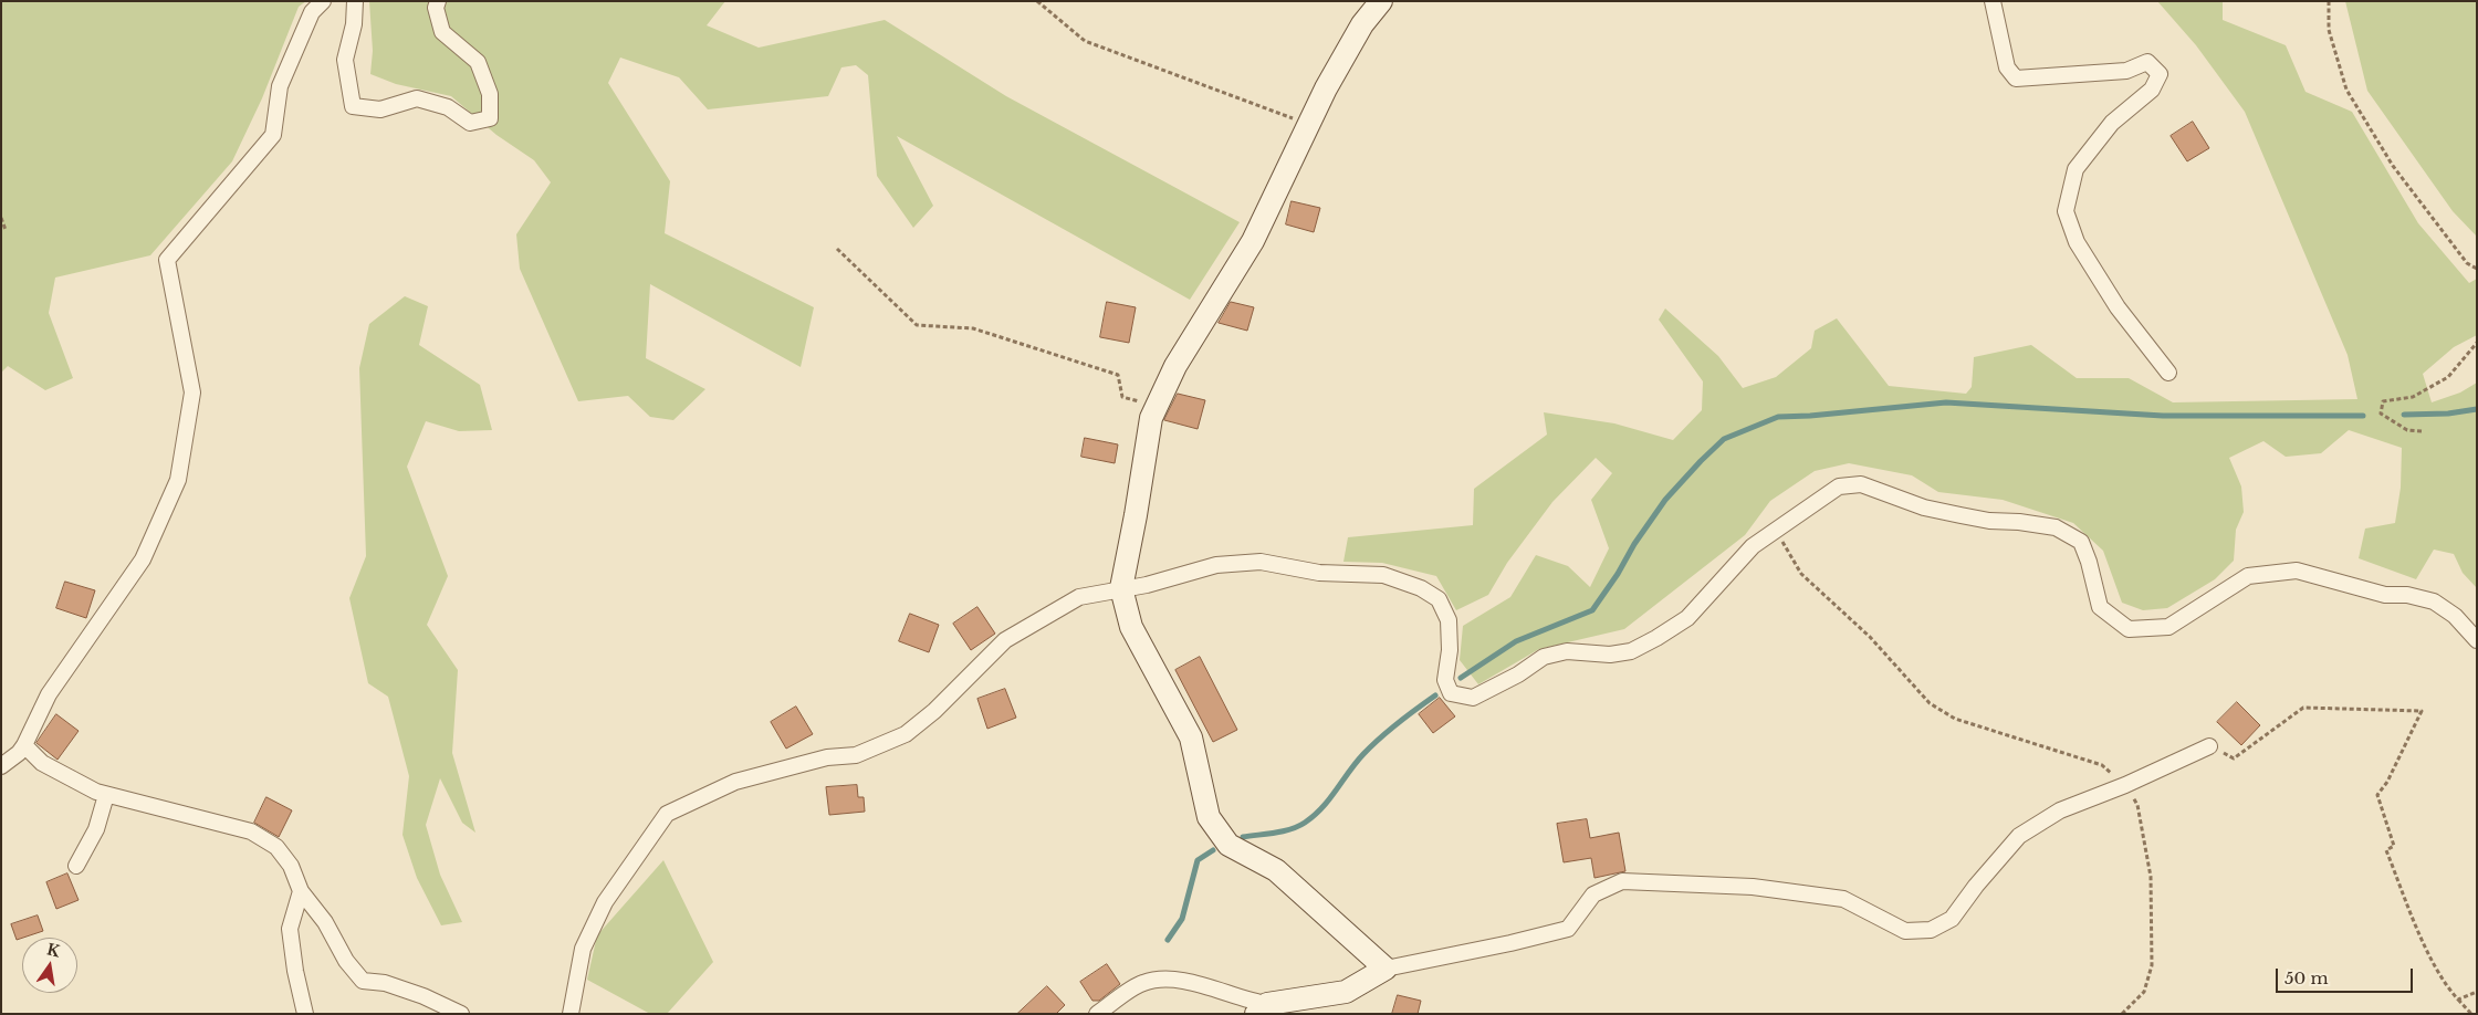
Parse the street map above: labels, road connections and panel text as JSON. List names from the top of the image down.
{
  "scale_bar": "50 m",
  "north": "top"
}
